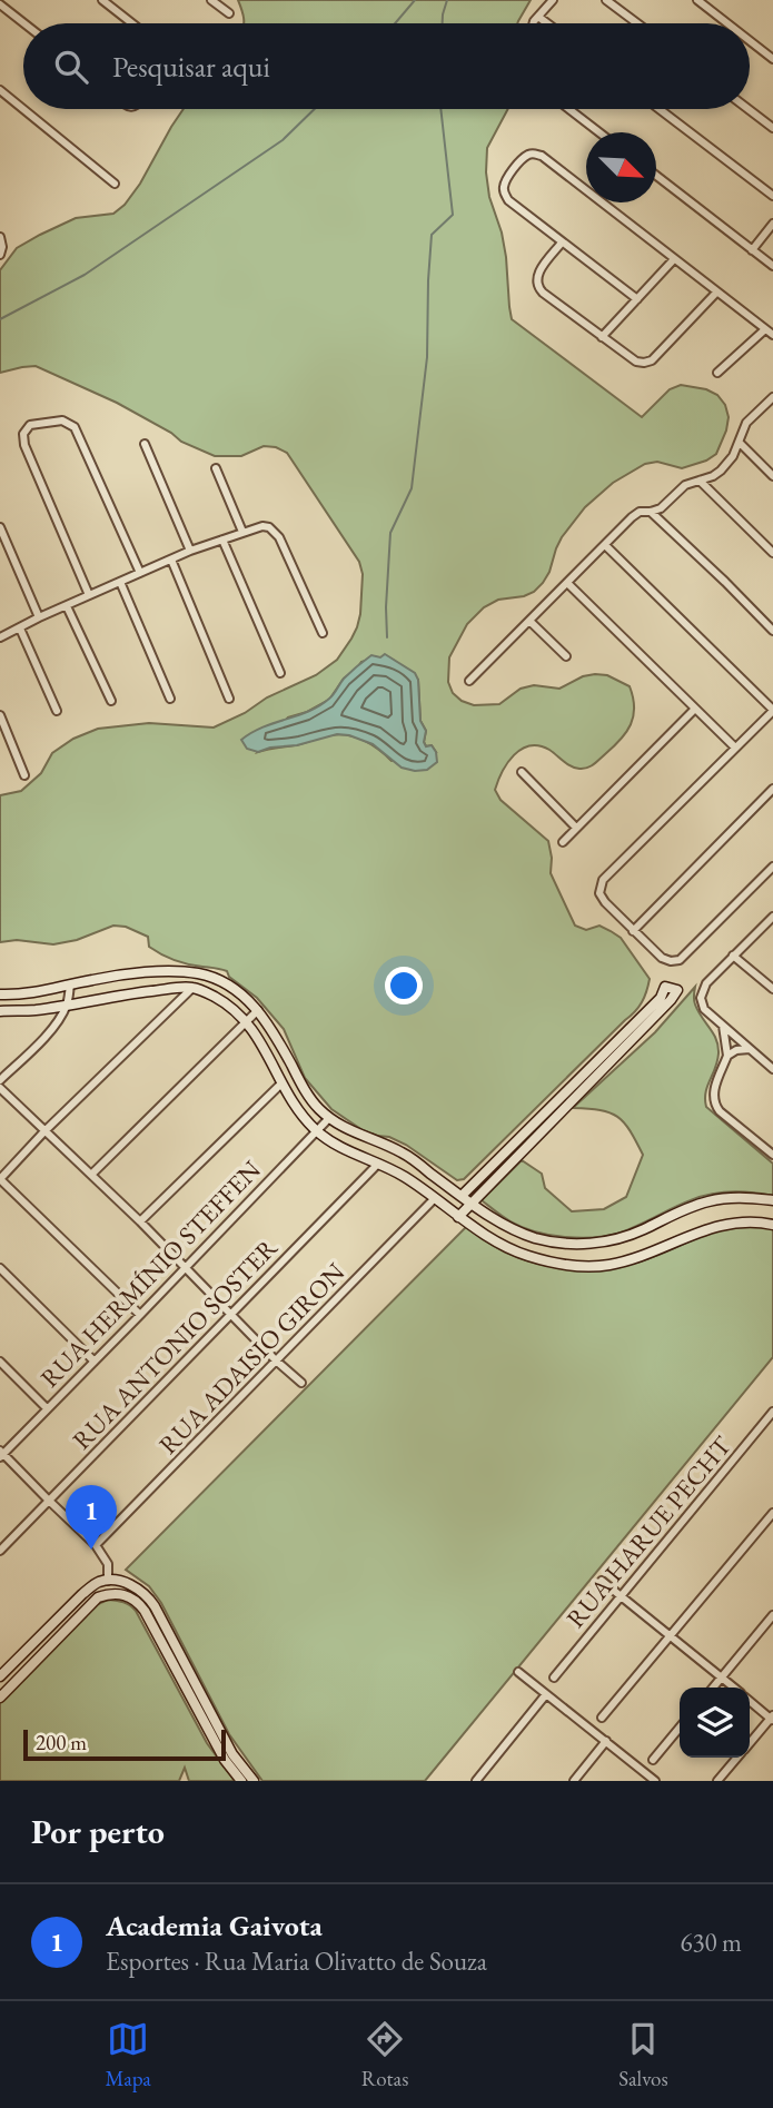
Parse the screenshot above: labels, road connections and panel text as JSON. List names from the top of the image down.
{
  "streets": {
    "street": [
      "RUA HERMÍNIO STEFFEN",
      "RUA ANTONIO SOSTER",
      "RUA ADAISIO GIRON",
      "RUA HARUE PECHT"
    ]
  },
  "scale_bar": "200 m",
  "north": "bottom right",
  "page": {
    "search": "Pesquisar aqui",
    "pins": "1",
    "scale": "200 m",
    "heading": "Por perto",
    "list": [
      {
        "mark": "1",
        "name": "Academia Gaivota",
        "note": "Esportes · Rua Maria Olivatto de Souza",
        "value": "630 m"
      }
    ],
    "nav": ["Mapa", "Rotas", "Salvos"]
  }
}
